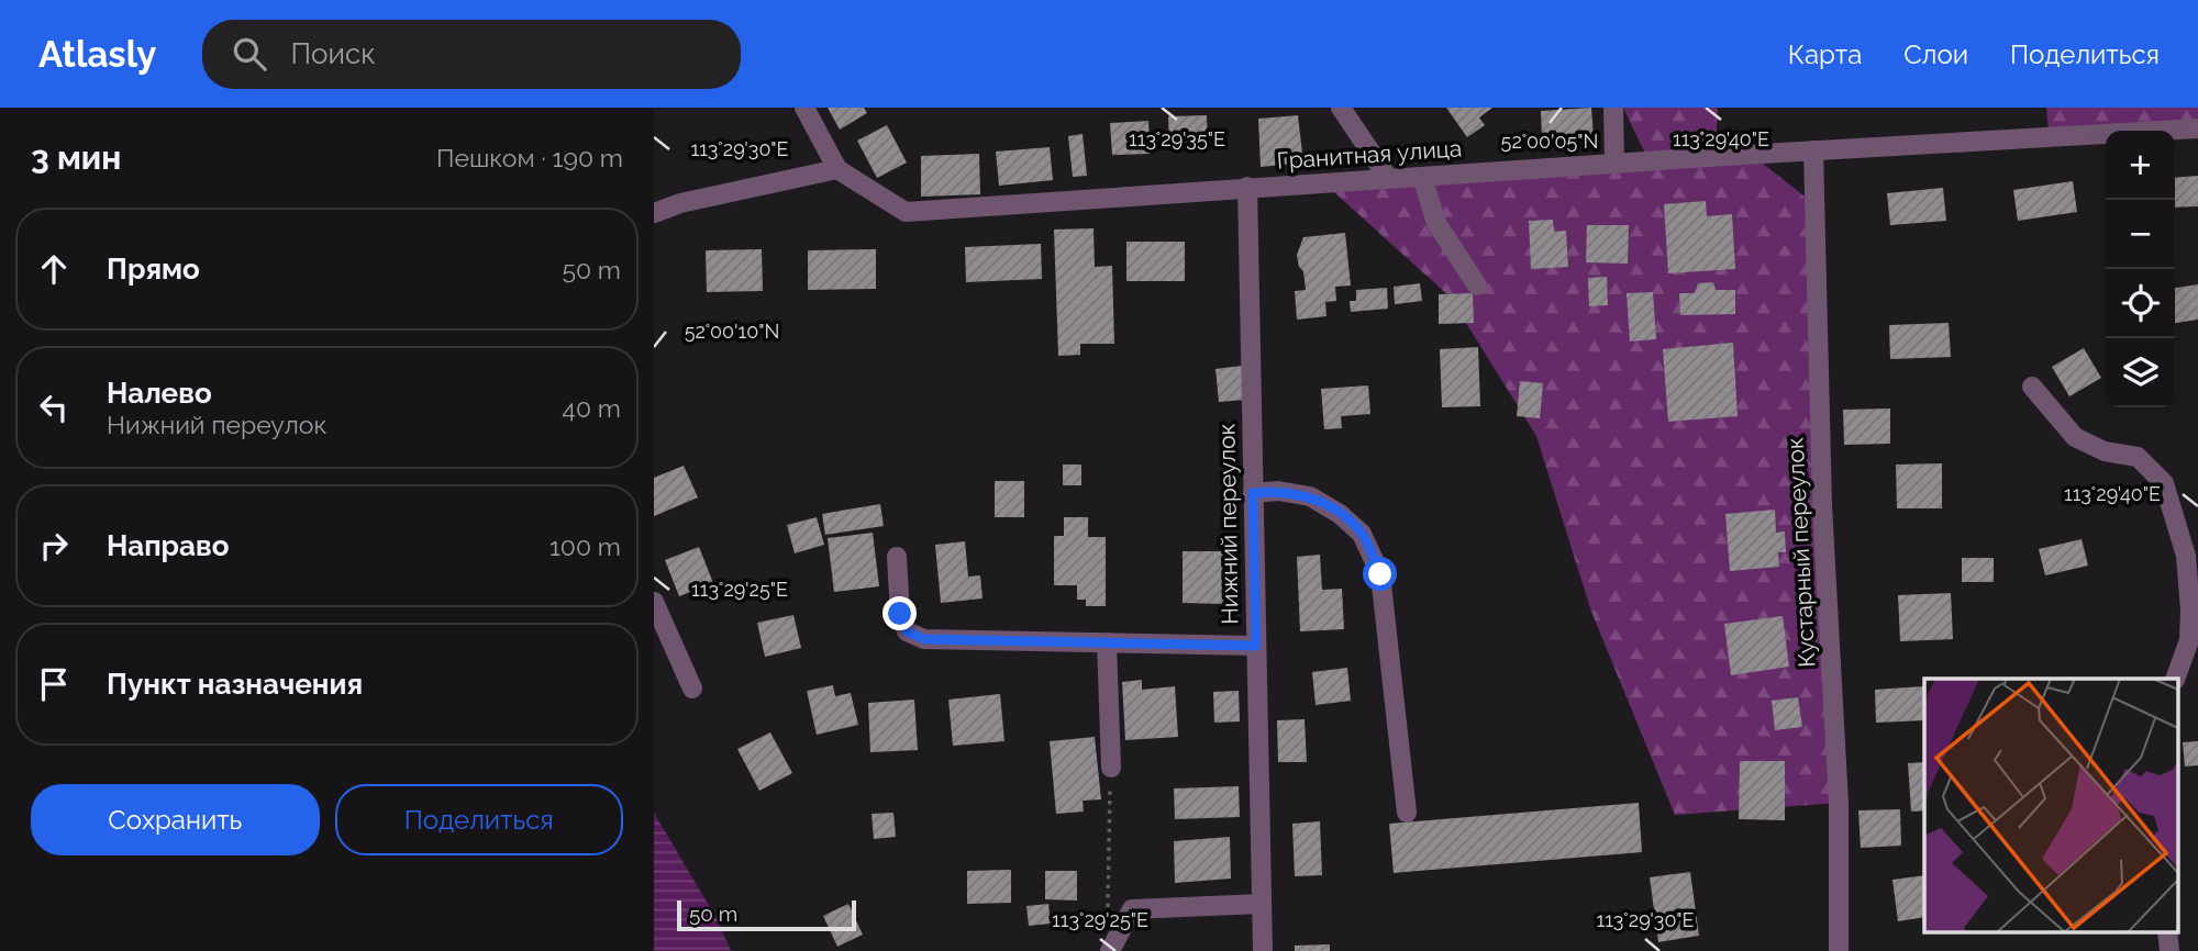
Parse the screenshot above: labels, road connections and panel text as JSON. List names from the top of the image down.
{
  "streets": {
    "street": ["Гранитная улица", "Нижний переулок", "Кустарный переулок"]
  },
  "crossings": [
    ["Гранитная улица", "Нижний переулок"],
    ["Гранитная улица", "Кустарный переулок"]
  ],
  "scale_bar": "50 m",
  "page": {
    "header": "Atlasly",
    "search": "Поиск",
    "nav": ["Карта", "Слои", "Поделиться"],
    "heading": ["3 мин", "Пешком · 190 m"],
    "map_buttons": ["+", "−"],
    "list": [
      ["Прямо", "50 m"],
      ["Налево", "Нижний переулок", "40 m"],
      ["Направо", "100 m"],
      "Пункт назначения"
    ],
    "buttons": ["Сохранить", "Поделиться"],
    "scale": "50 m"
  },
  "coordinates": [
    "113°29'35\"E",
    "113°29'40\"E",
    "52°00'05\"N",
    "113°29'30\"E",
    "52°00'10\"N",
    "113°29'25\"E"
  ]
}
